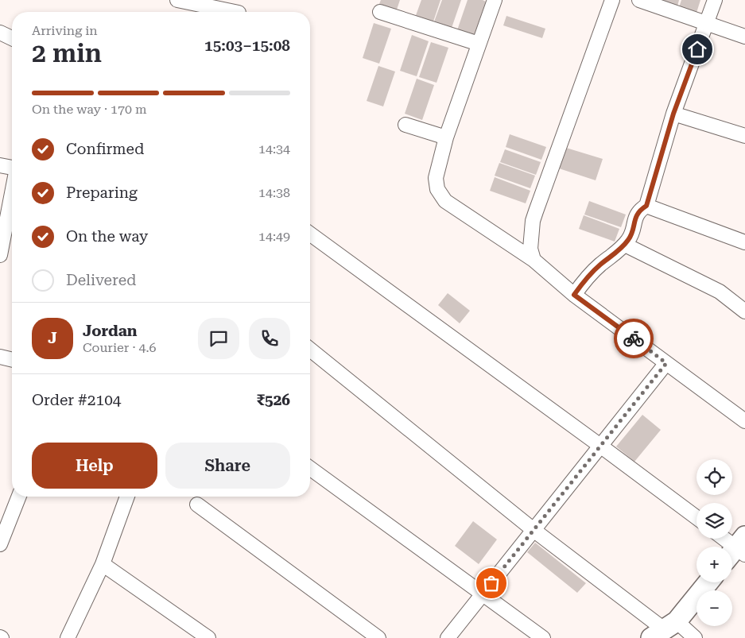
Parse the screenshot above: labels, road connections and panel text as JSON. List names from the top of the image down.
{
  "page": {
    "heading": ["2 min", "Arriving in", "15:03–15:08"],
    "panel": [
      "Jordan",
      "Courier · 4.6",
      "Order #2104",
      "₹526"
    ],
    "bar": "On the way · 170 m",
    "list": [
      ["Confirmed", "14:34"],
      ["Preparing", "14:38"],
      ["On the way", "14:49"],
      "Delivered"
    ],
    "round": "J",
    "buttons": ["Help", "Share"],
    "map_buttons": ["+", "−"]
  }
}
